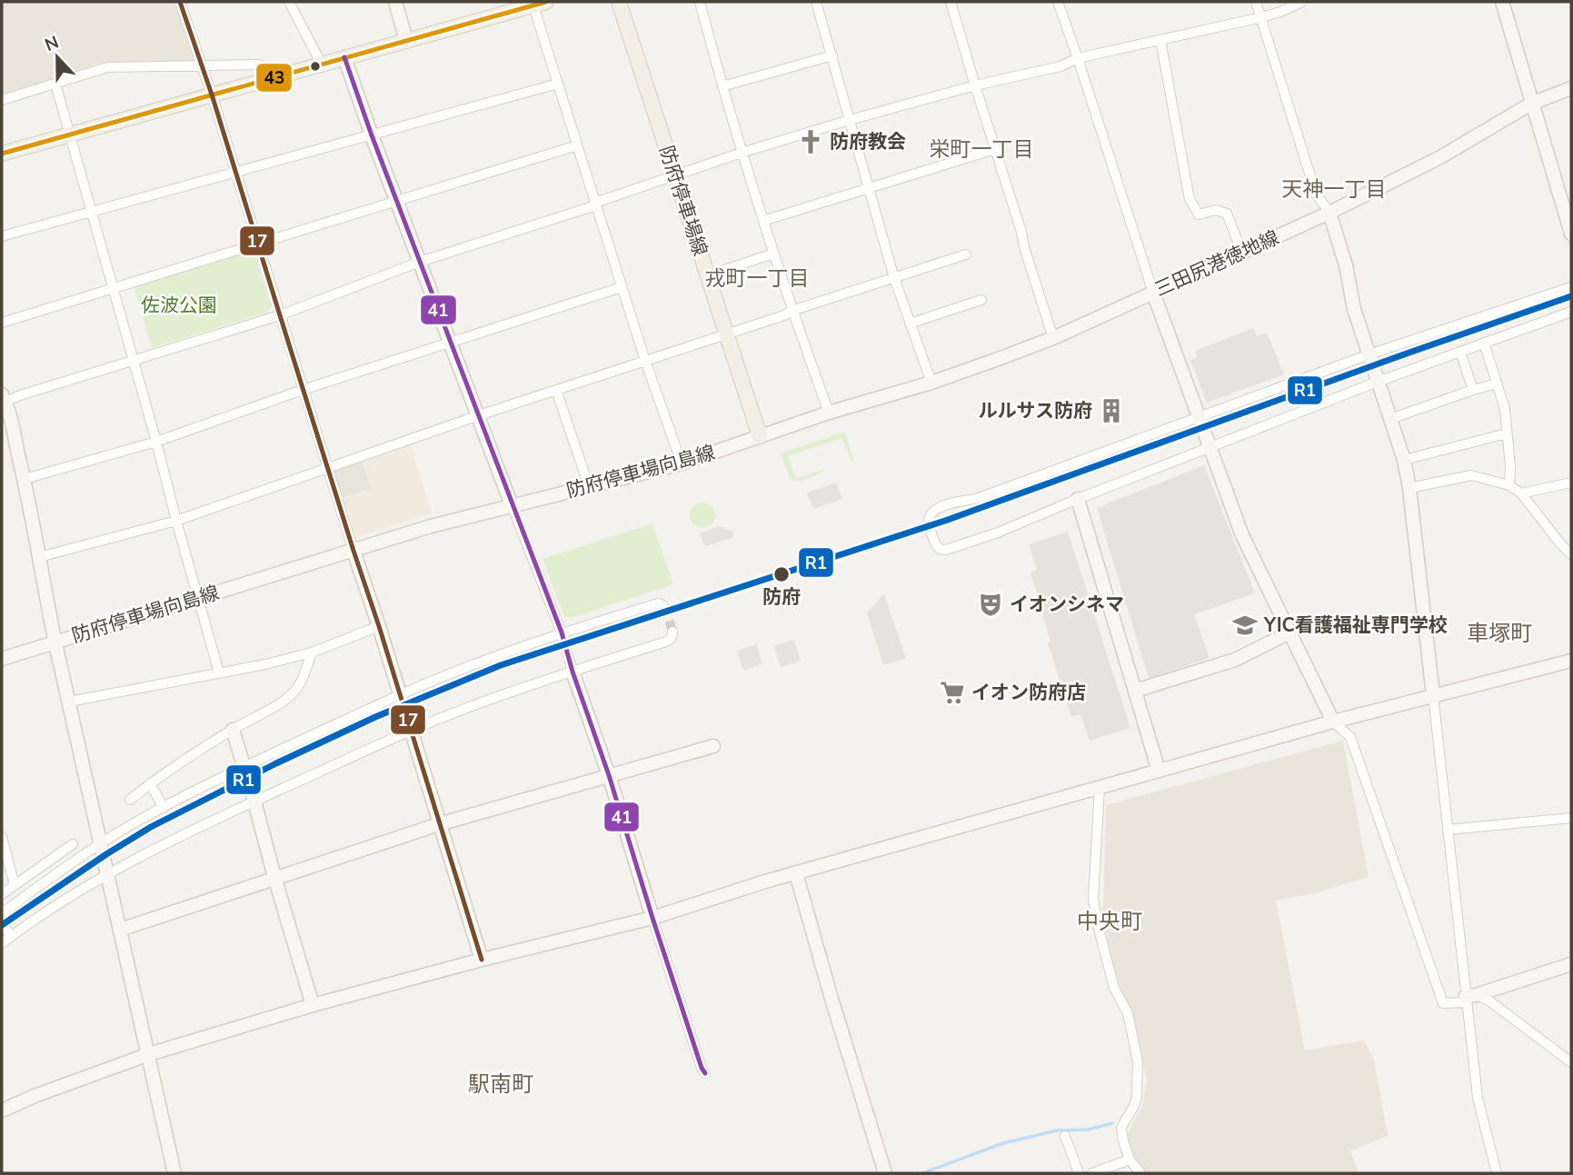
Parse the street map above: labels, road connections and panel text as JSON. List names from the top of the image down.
{
  "streets": {
    "main road": ["防府停車場線"],
    "street": ["三田尻港徳地線", "防府停車場向島線"]
  },
  "crossings": [
    ["防府停車場線", "三田尻港徳地線"],
    ["防府停車場線", "防府停車場向島線"],
    ["三田尻港徳地線", "防府停車場向島線"]
  ],
  "districts": [
    "栄町一丁目",
    "天神一丁目",
    "戎町一丁目",
    "車塚町",
    "中央町",
    "駅南町"
  ],
  "parks": ["佐波公園"],
  "places": {
    "church": ["防府教会"],
    "building": ["ルルサス防府"],
    "other": ["防府"],
    "theatre": ["イオンシネマ"],
    "school or university": ["YIC看護福祉専門学校"],
    "supermarket": ["イオン防府店"]
  },
  "lines": [
    "transit line 43",
    "transit line 17",
    "transit line 41",
    "transit line R1"
  ],
  "north": "top"
}
